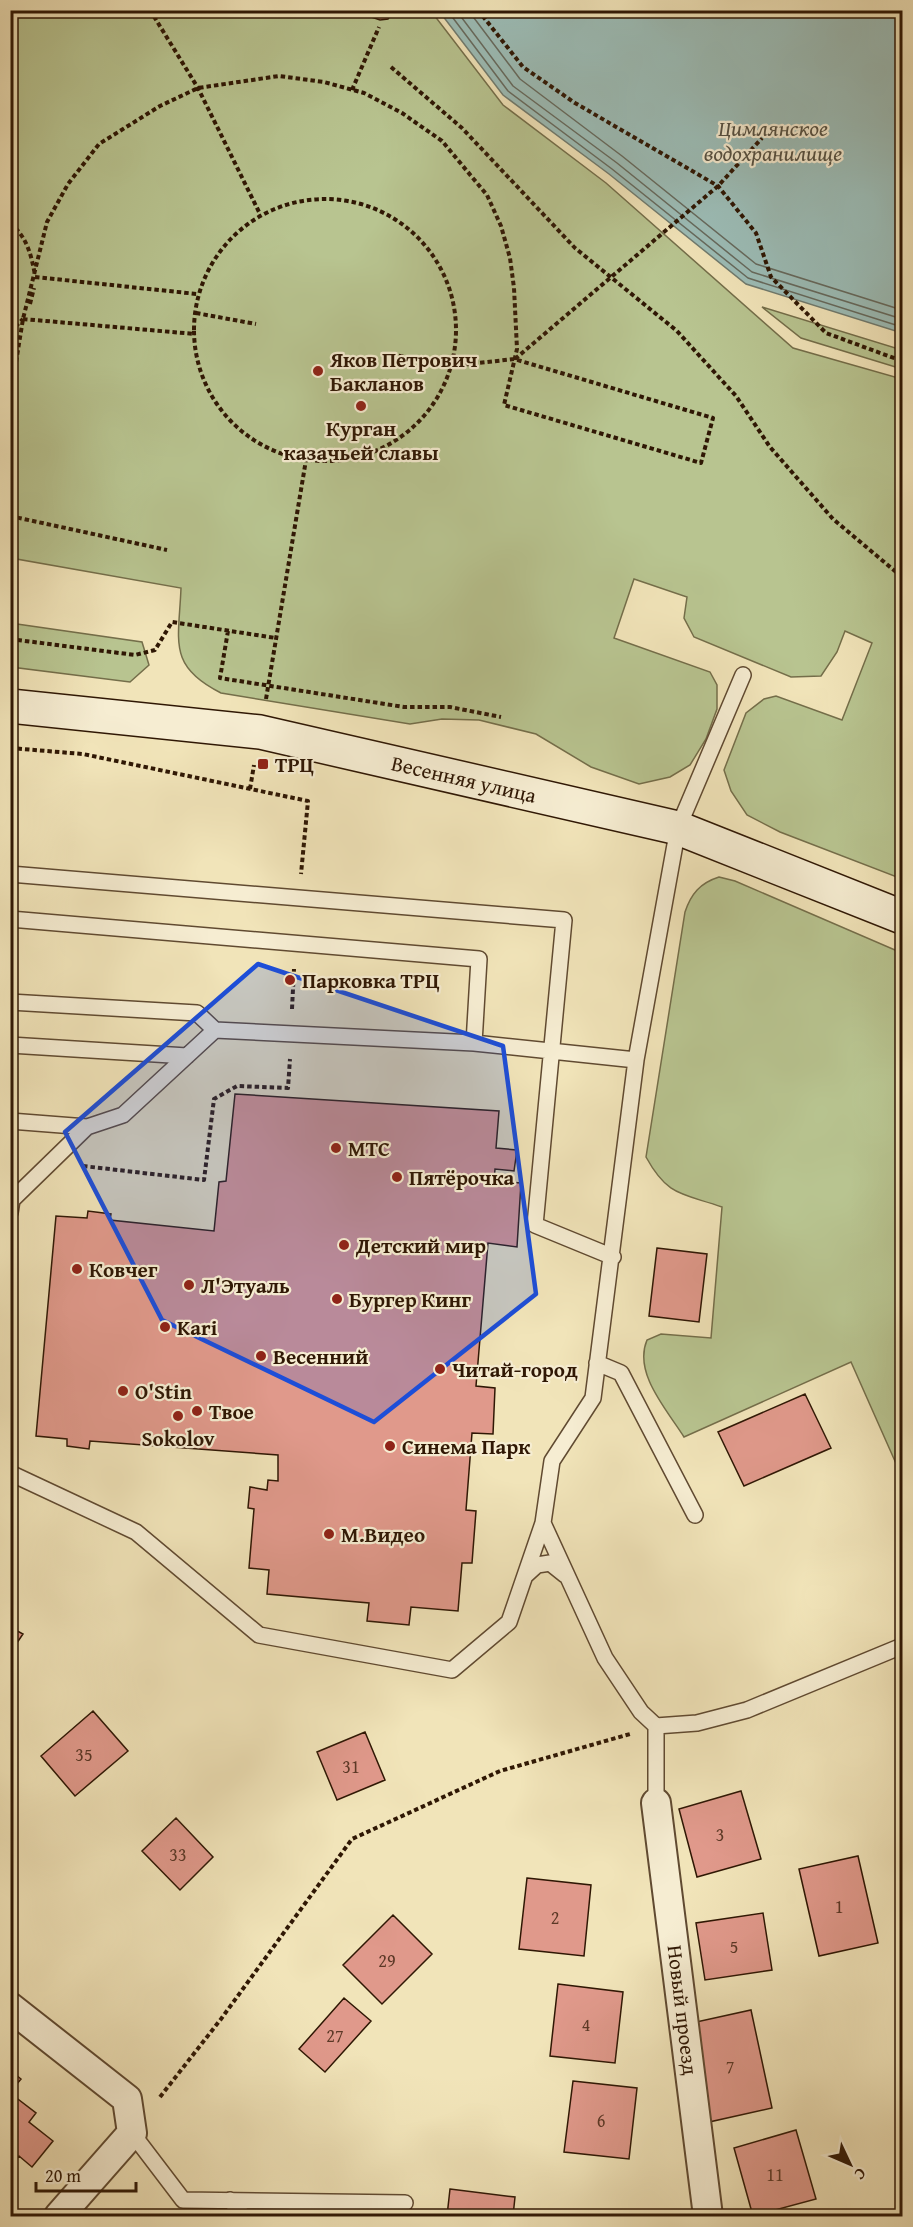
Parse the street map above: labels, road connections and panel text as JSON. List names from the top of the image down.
{
  "streets": {
    "street": ["Весенняя улица", "Новый проезд"]
  },
  "water": ["Цимлянское водохранилище"],
  "places": {
    "other": [
      "Яков Петрович Бакланов",
      "Курган казачьей славы",
      "Парковка ТРЦ",
      "МТС",
      "Пятёрочка",
      "Детский мир",
      "Ковчег",
      "Л'Этуаль",
      "Бургер Кинг",
      "Kari",
      "Весенний",
      "Читай-город",
      "O'Stin",
      "Твое",
      "Sokolov",
      "Синема Парк",
      "М.Видео"
    ],
    "transit": ["ТРЦ"]
  },
  "house_numbers": [
    "35",
    "31",
    "3",
    "33",
    "1",
    "2",
    "5",
    "29",
    "4",
    "27",
    "7",
    "6",
    "11"
  ],
  "scale_bar": "20 m",
  "north": "bottom right"
}
